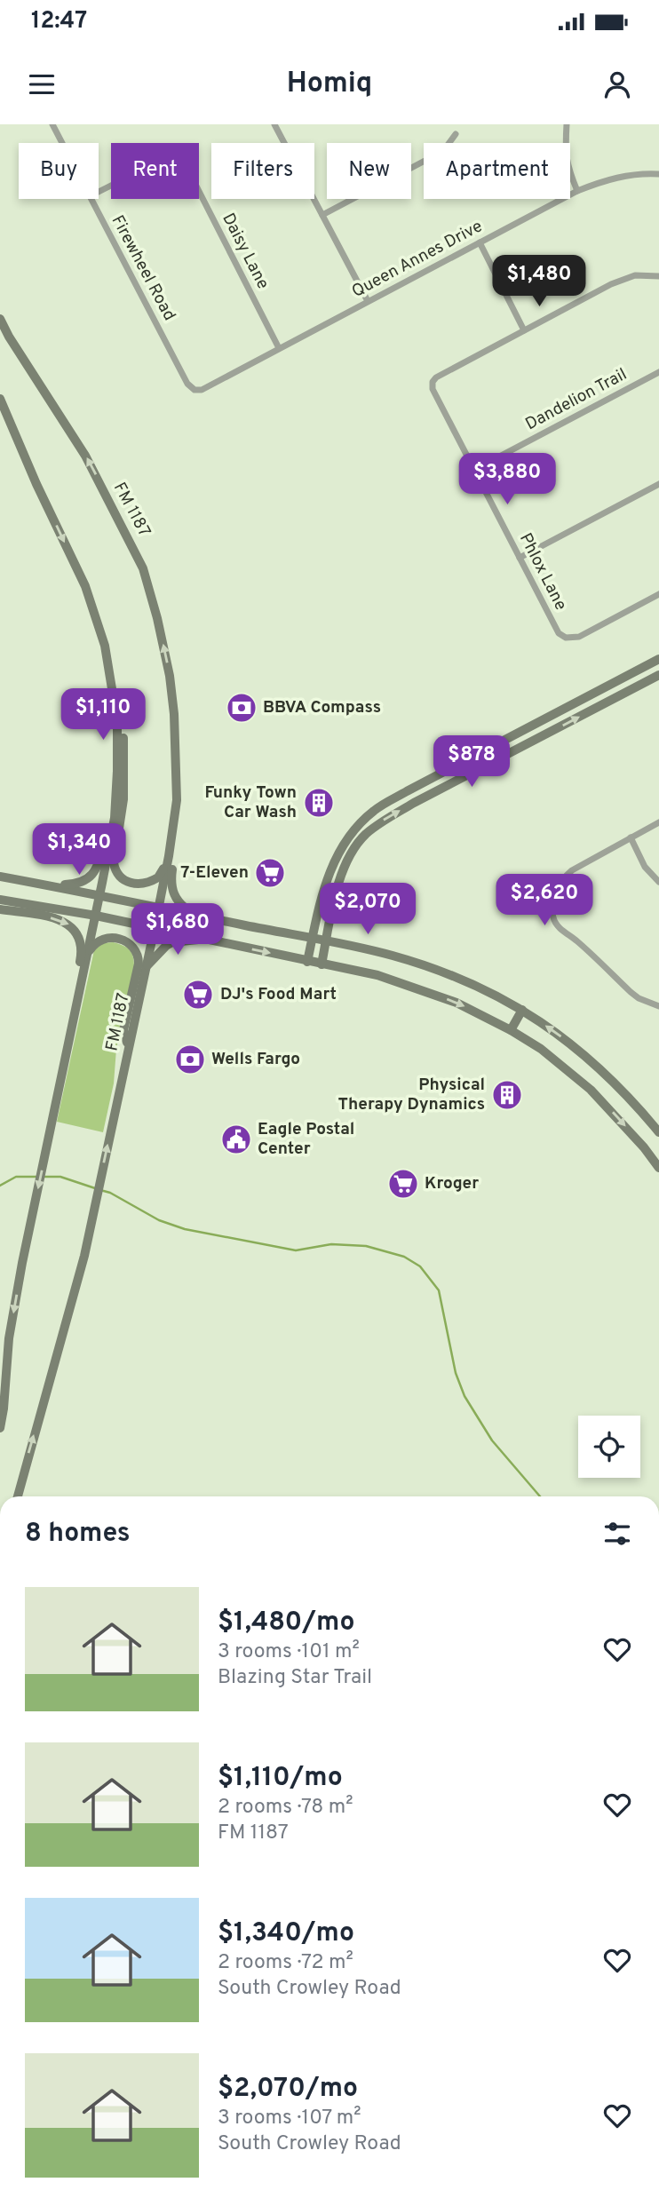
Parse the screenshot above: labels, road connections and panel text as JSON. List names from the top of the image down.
{
  "streets": {
    "main road": ["FM 1187"],
    "street": [
      "Daisy Lane",
      "Queen Annes Drive",
      "Firewheel Road",
      "Dandelion Trail",
      "Phlox Lane"
    ]
  },
  "crossings": [
    ["Daisy Lane", "Queen Annes Drive"],
    ["Queen Annes Drive", "Firewheel Road"],
    ["Dandelion Trail", "Phlox Lane"]
  ],
  "places": {
    "bank": ["BBVA Compass", "Wells Fargo"],
    "building": ["Funky Town Car Wash", "Physical Therapy Dynamics"],
    "supermarket": ["7-Eleven", "DJ's Food Mart", "Kroger"],
    "public building": ["Eagle Postal Center"]
  },
  "page": {
    "status": "12:47",
    "header": "Homiq",
    "chip": [
      "Buy",
      "Rent",
      "Filters",
      "New",
      "Apartment"
    ],
    "price": [
      "$1,480",
      "$3,880",
      "$1,110",
      "$878",
      "$1,340",
      "$2,620",
      "$2,070",
      "$1,680"
    ],
    "heading": "8 homes",
    "list": [
      {
        "name": "$1,480/mo",
        "note": "3 rooms · 101 m² · Blazing Star Trail"
      },
      {
        "name": "$1,110/mo",
        "note": "2 rooms · 78 m² · FM 1187"
      },
      {
        "name": "$1,340/mo",
        "note": "2 rooms · 72 m² · South Crowley Road"
      },
      {
        "name": "$2,070/mo",
        "note": "3 rooms · 107 m² · South Crowley Road"
      }
    ]
  }
}
